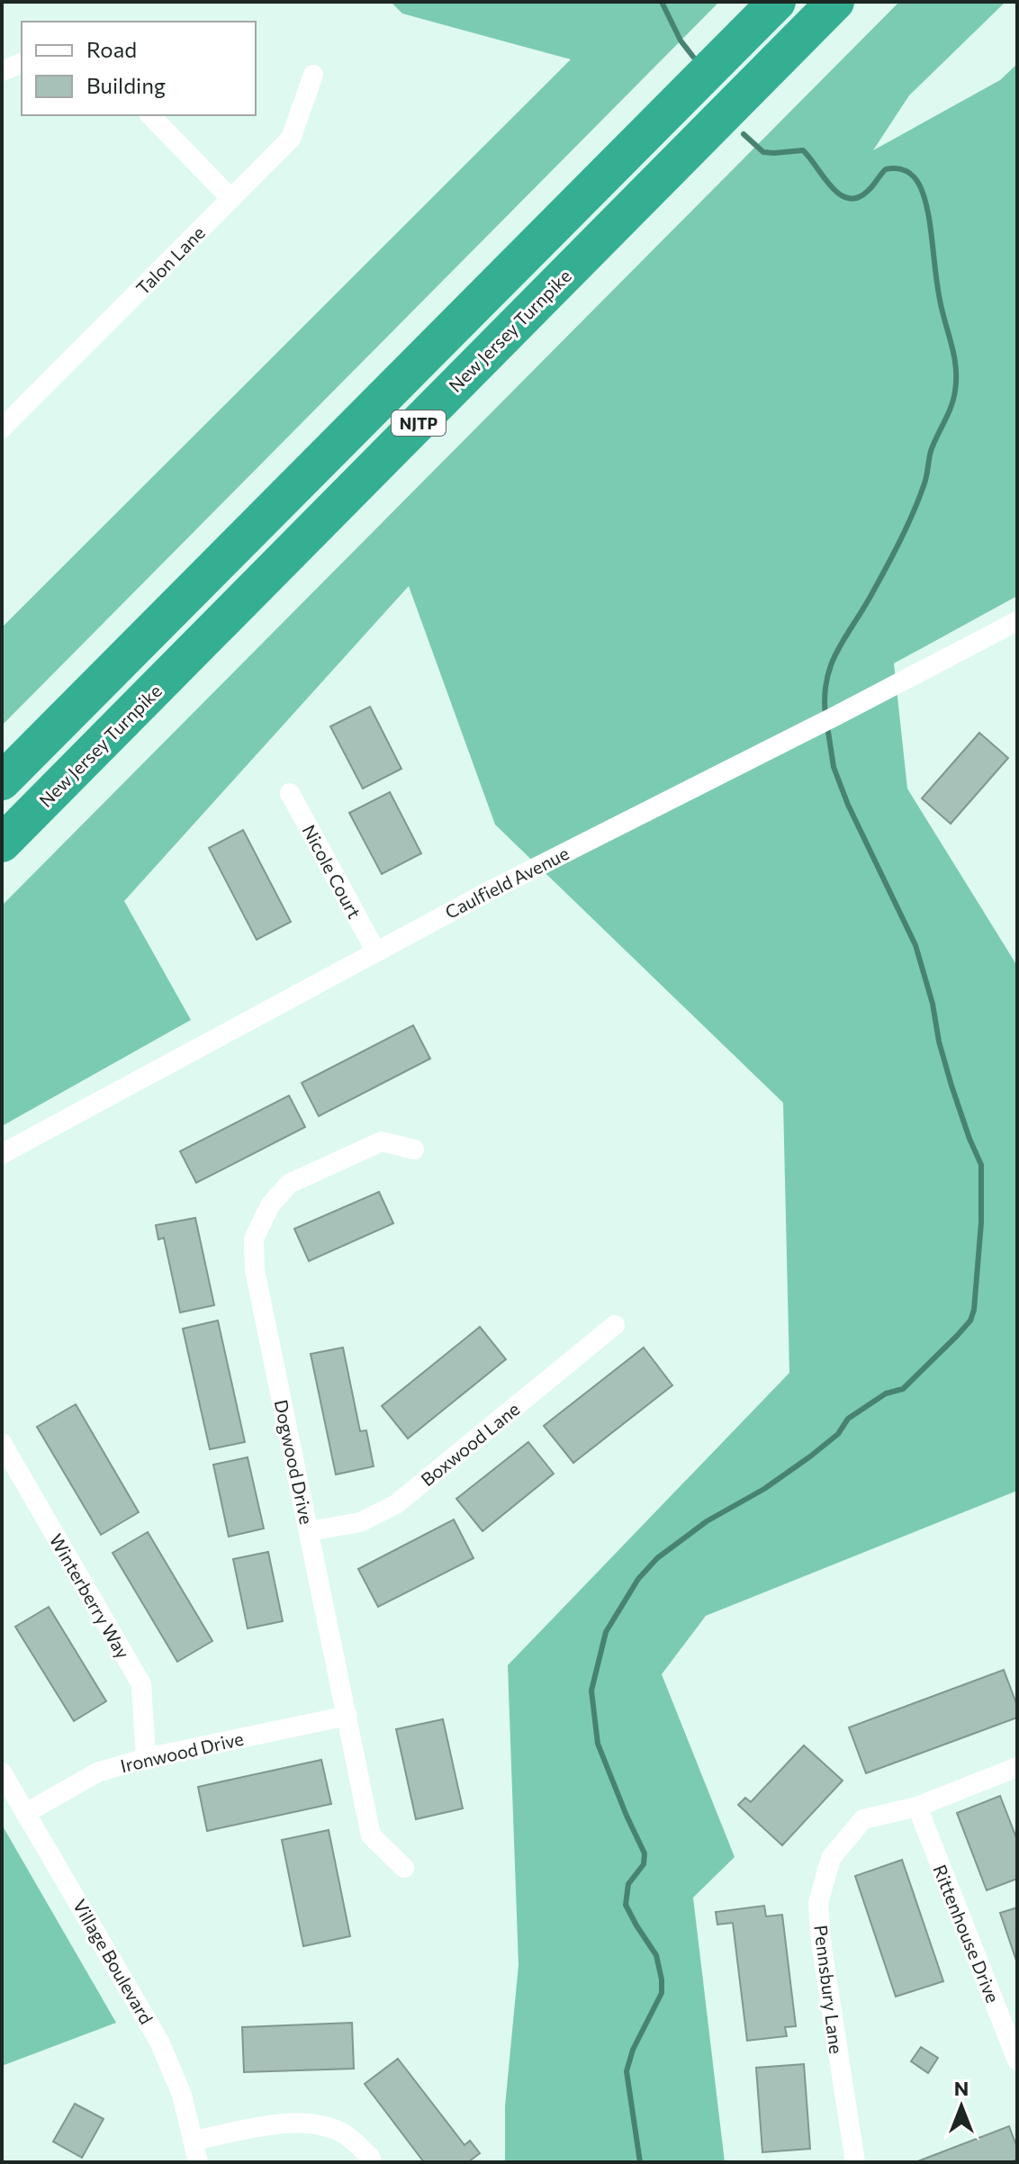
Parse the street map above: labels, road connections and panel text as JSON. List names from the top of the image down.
{
  "streets": {
    "highway": ["New Jersey Turnpike", "NJTP"],
    "street": [
      "Talon Lane",
      "Nicole Court",
      "Caulfield Avenue",
      "Boxwood Lane",
      "Dogwood Drive",
      "Winterberry Way",
      "Ironwood Drive",
      "Rittenhouse Drive",
      "Village Boulevard",
      "Pennsbury Lane"
    ]
  },
  "crossings": [
    ["Nicole Court", "Caulfield Avenue"],
    ["Boxwood Lane", "Dogwood Drive"],
    ["Dogwood Drive", "Ironwood Drive"],
    ["Winterberry Way", "Ironwood Drive"],
    ["Ironwood Drive", "Village Boulevard"],
    ["Rittenhouse Drive", "Pennsbury Lane"]
  ],
  "legend": ["Road", "Building"],
  "north": "top"
}
